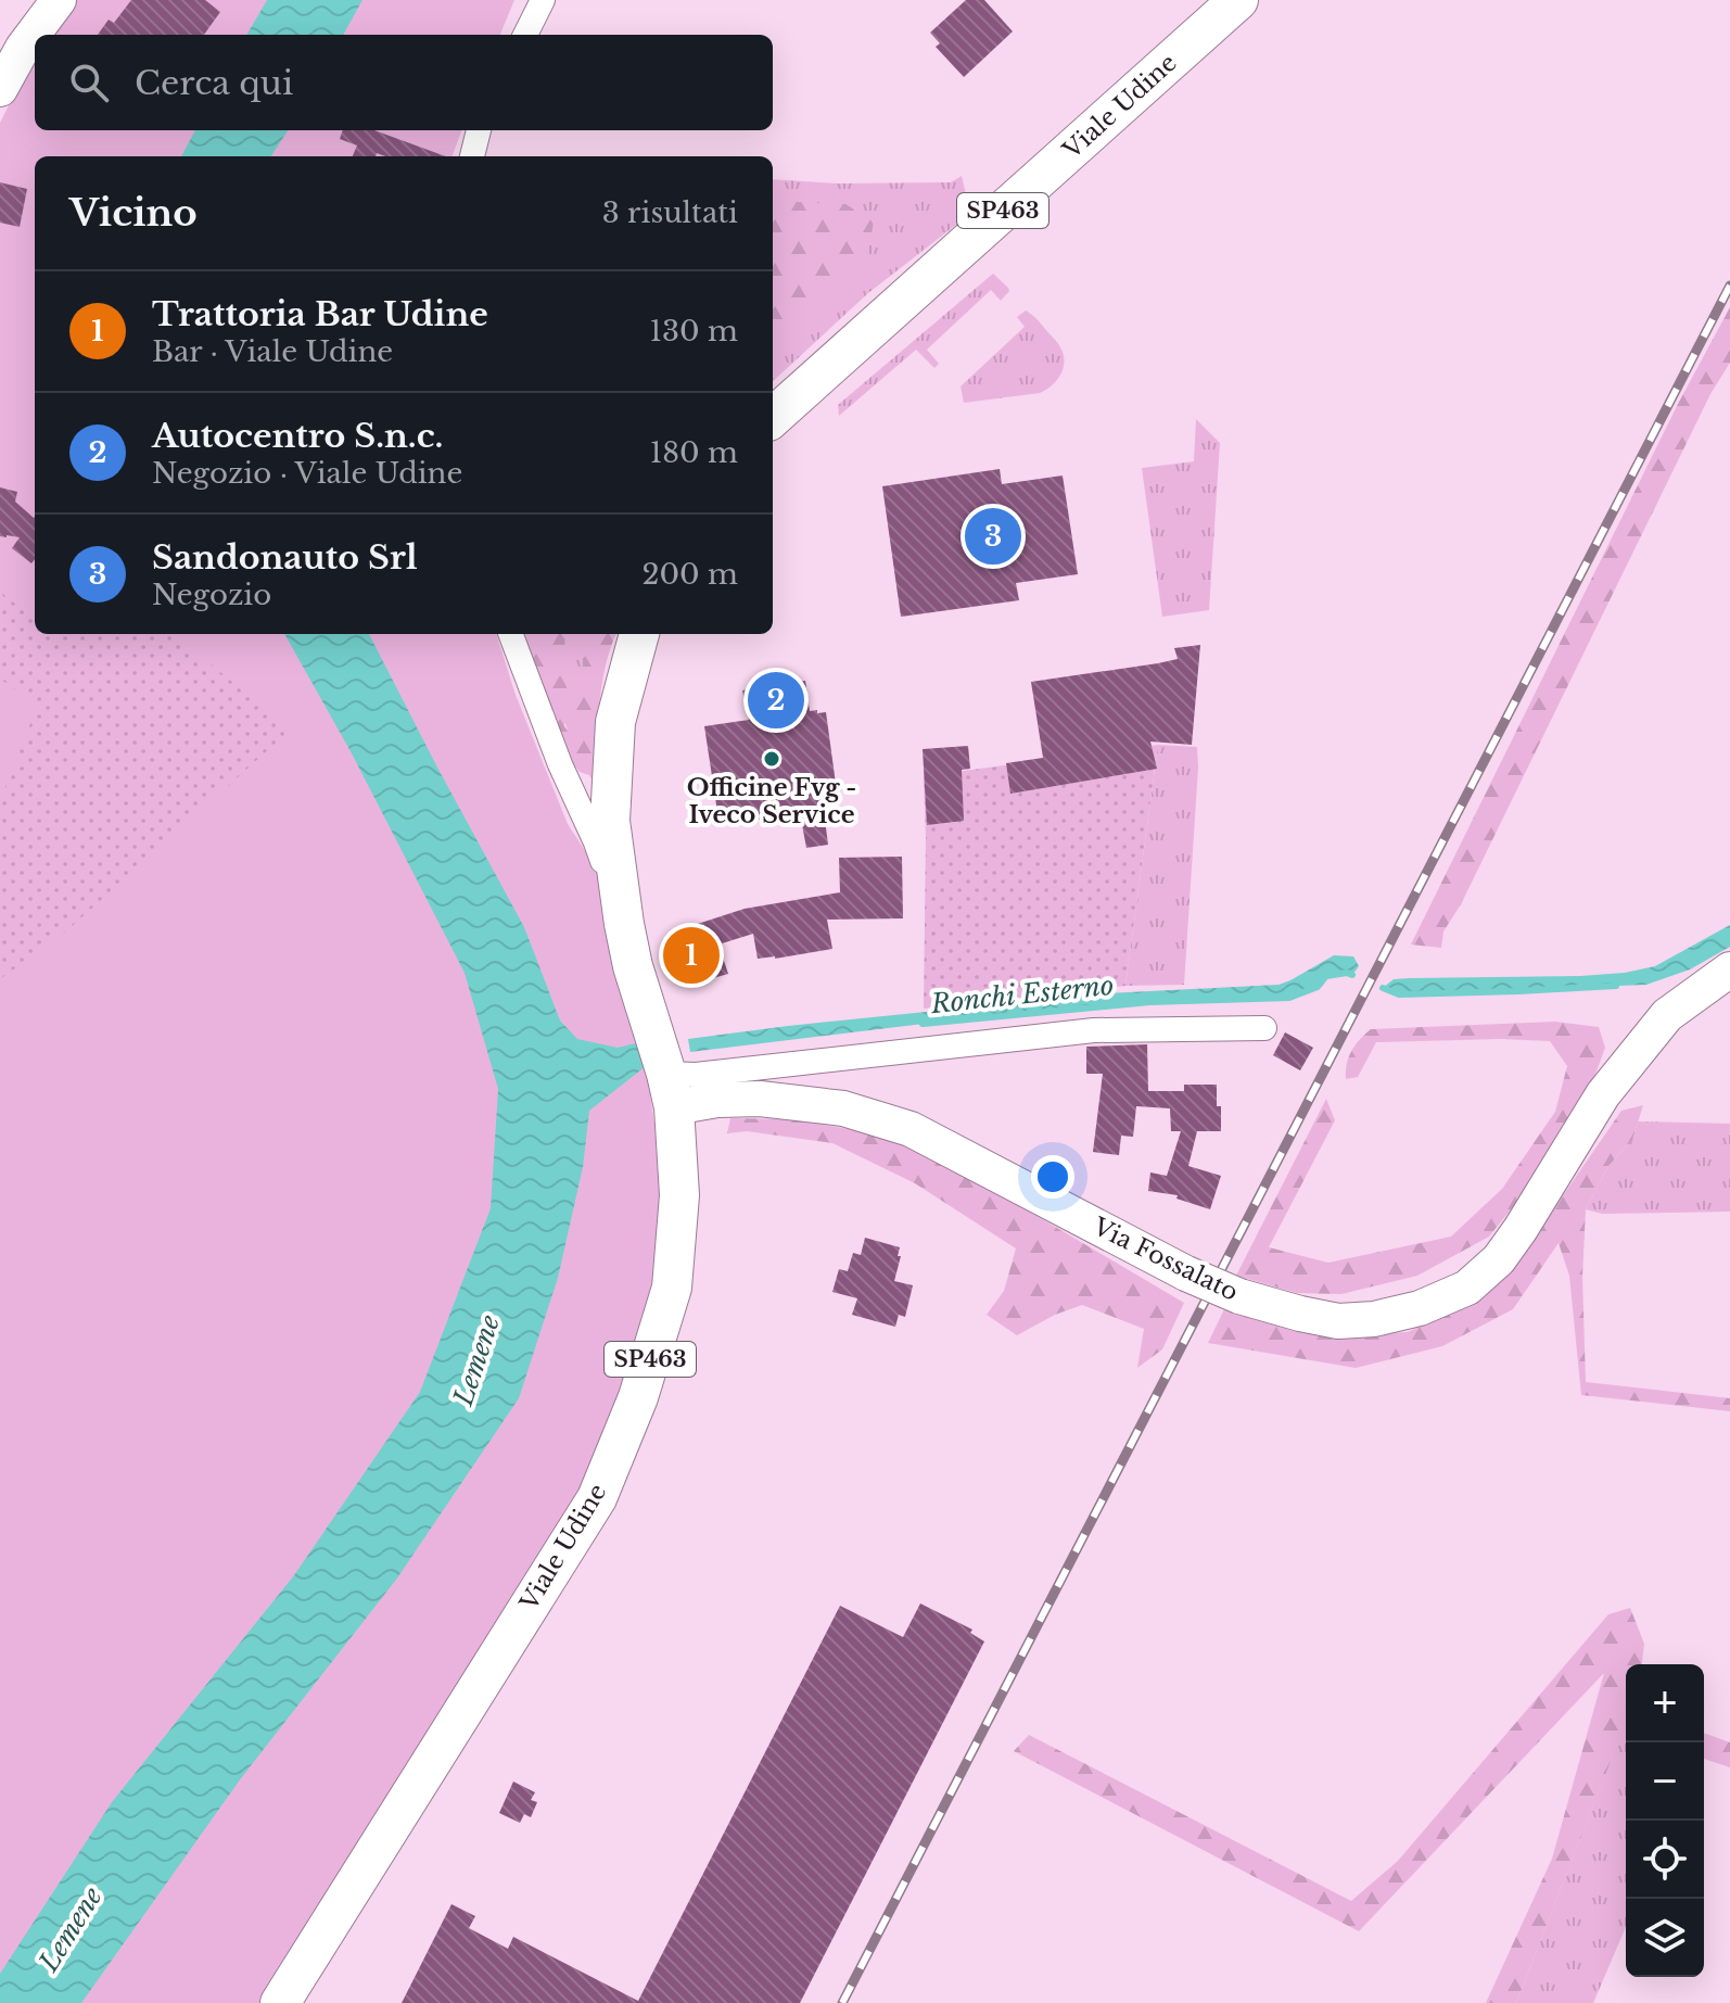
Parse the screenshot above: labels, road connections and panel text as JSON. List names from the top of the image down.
{
  "streets": {
    "main road": ["Viale Udine", "SP463"],
    "street": ["Via Fossalato"]
  },
  "crossings": [
    ["Viale Udine", "Via Fossalato"]
  ],
  "water": ["Ronchi Esterno", "Lemene"],
  "places": ["Officine Fvg - Iveco Service"],
  "page": {
    "search": "Cerca qui",
    "heading": ["Vicino", "3 risultati"],
    "list": [
      {
        "mark": "1",
        "name": "Trattoria Bar Udine",
        "note": "Bar · Viale Udine",
        "value": "130 m"
      },
      {
        "mark": "2",
        "name": "Autocentro S.n.c.",
        "note": "Negozio · Viale Udine",
        "value": "180 m"
      },
      {
        "mark": "3",
        "name": "Sandonauto Srl",
        "note": "Negozio",
        "value": "200 m"
      }
    ],
    "pins": ["3", "2", "1"],
    "map_buttons": ["+", "−"]
  }
}
